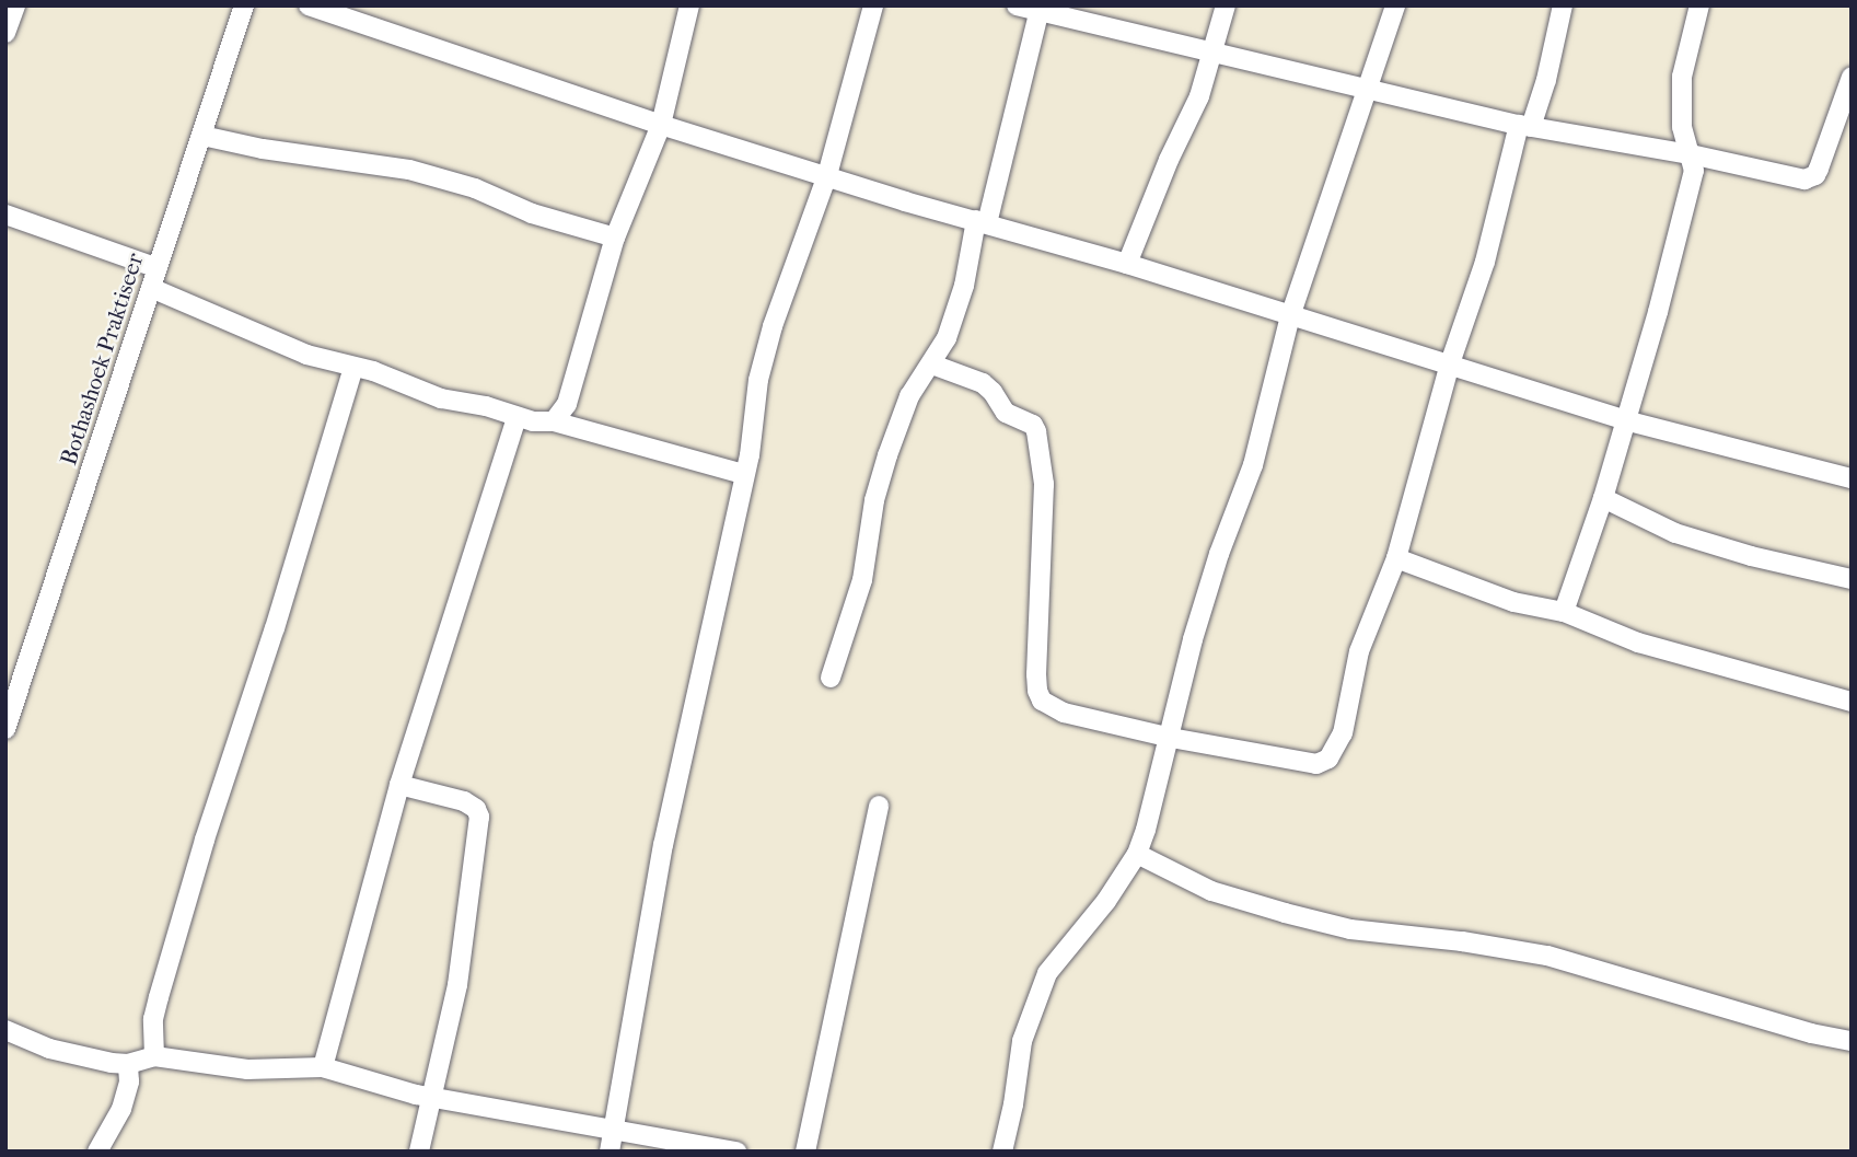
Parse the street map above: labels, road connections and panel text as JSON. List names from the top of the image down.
{
  "streets": {
    "street": ["Bothashoek Praktiseer"]
  }
}
